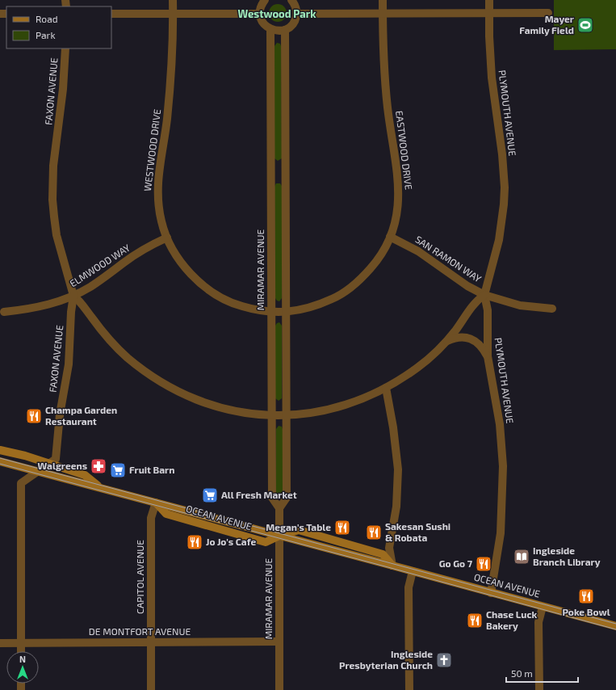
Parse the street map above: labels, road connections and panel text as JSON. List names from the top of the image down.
{
  "streets": {
    "main road": ["OCEAN AVENUE"],
    "street": [
      "FAXON AVENUE",
      "PLYMOUTH AVENUE",
      "WESTWOOD DRIVE",
      "EASTWOOD DRIVE",
      "SAN RAMON WAY",
      "ELMWOOD WAY",
      "MIRAMAR AVENUE",
      "CAPITOL AVENUE",
      "DE MONTFORT AVENUE"
    ]
  },
  "crossings": [
    ["FAXON AVENUE", "ELMWOOD WAY"],
    ["FAXON AVENUE", "DE MONTFORT AVENUE"],
    ["PLYMOUTH AVENUE", "SAN RAMON WAY"],
    ["PLYMOUTH AVENUE", "OCEAN AVENUE"],
    ["WESTWOOD DRIVE", "EASTWOOD DRIVE"],
    ["WESTWOOD DRIVE", "ELMWOOD WAY"],
    ["WESTWOOD DRIVE", "MIRAMAR AVENUE"],
    ["EASTWOOD DRIVE", "SAN RAMON WAY"],
    ["EASTWOOD DRIVE", "MIRAMAR AVENUE"],
    ["MIRAMAR AVENUE", "OCEAN AVENUE"],
    ["MIRAMAR AVENUE", "DE MONTFORT AVENUE"],
    ["OCEAN AVENUE", "CAPITOL AVENUE"],
    ["CAPITOL AVENUE", "DE MONTFORT AVENUE"]
  ],
  "districts": ["Westwood Park"],
  "places": {
    "sports": ["Mayer Family Field"],
    "restaurant": [
      "Champa Garden Restaurant",
      "Megan's Table",
      "Sakesan Sushi & Robata",
      "Jo Jo's Cafe",
      "Go Go 7",
      "Poke Bowl",
      "Chase Luck Bakery"
    ],
    "pharmacy": ["Walgreens"],
    "supermarket": ["Fruit Barn", "All Fresh Market"],
    "library": ["Ingleside Branch Library"],
    "church": ["Ingleside Presbyterian Church"]
  },
  "legend": ["Road", "Park"],
  "scale_bar": "50 m",
  "north": "top"
}
